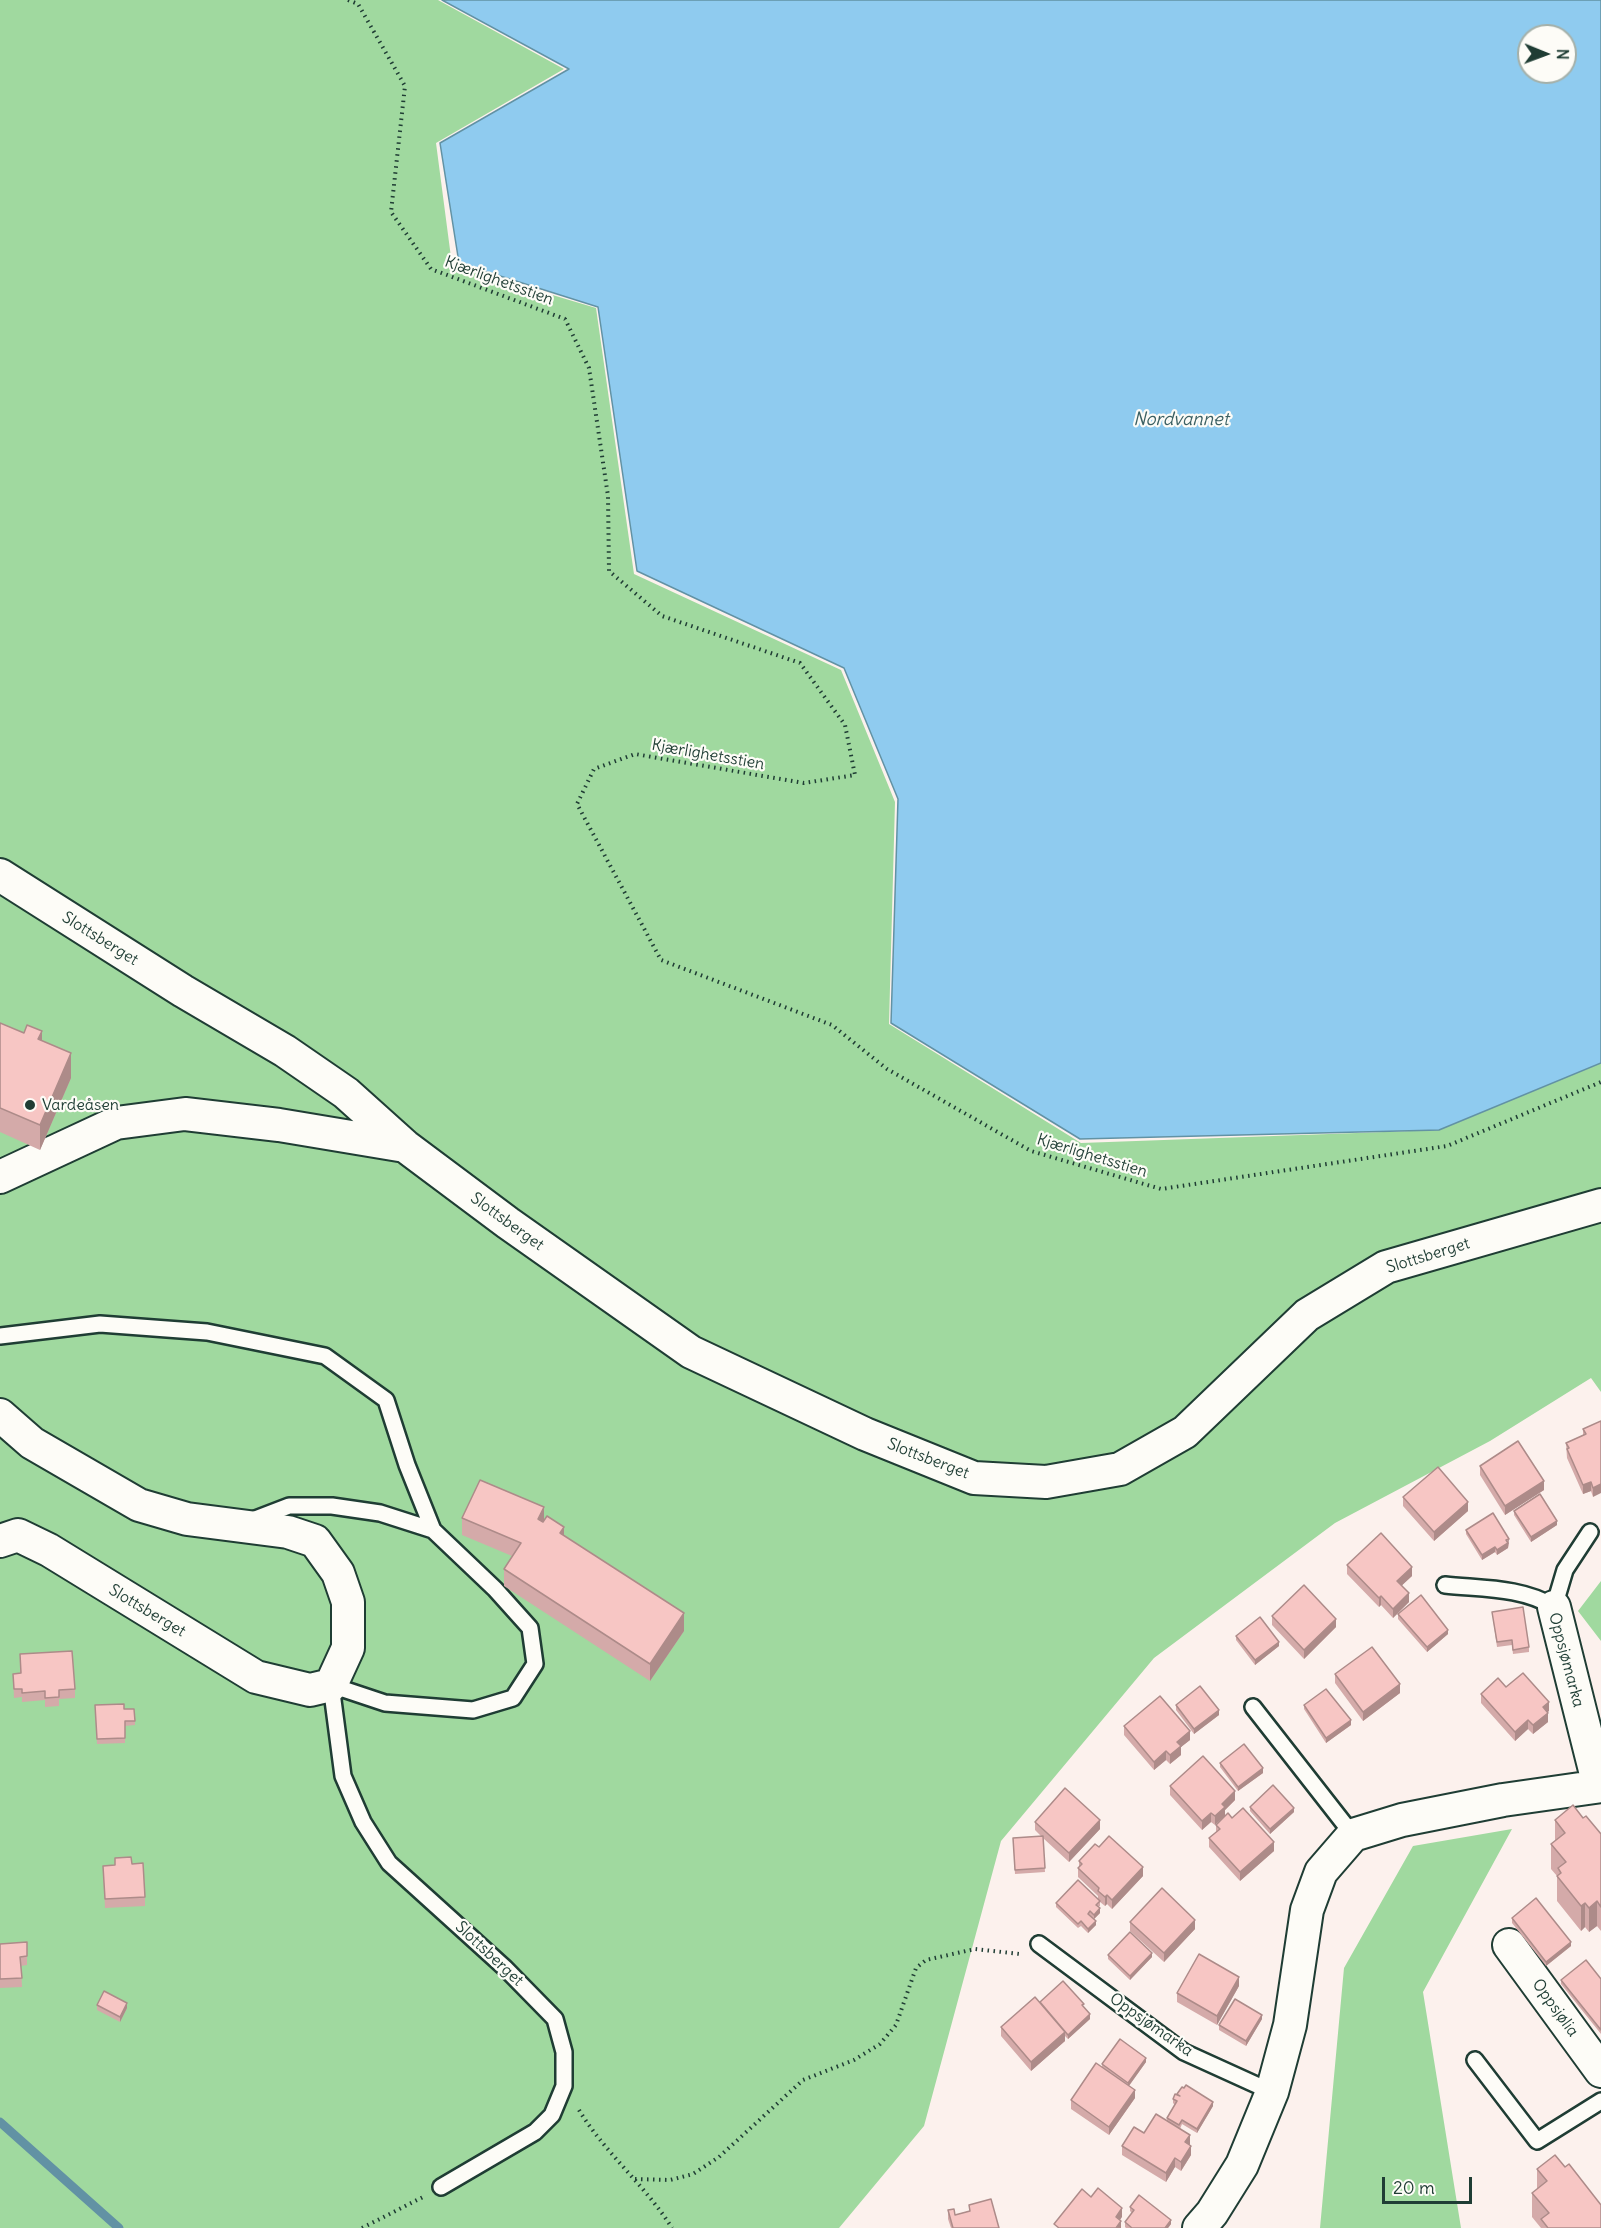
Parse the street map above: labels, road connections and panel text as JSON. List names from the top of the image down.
{
  "streets": {
    "street": ["Slottsberget", "Oppsjømarka", "Oppsjølia"],
    "path": ["Kjærlighetsstien"]
  },
  "water": ["Nordvannet"],
  "places": ["Vardeåsen"],
  "scale_bar": "20 m",
  "north": "right"
}
